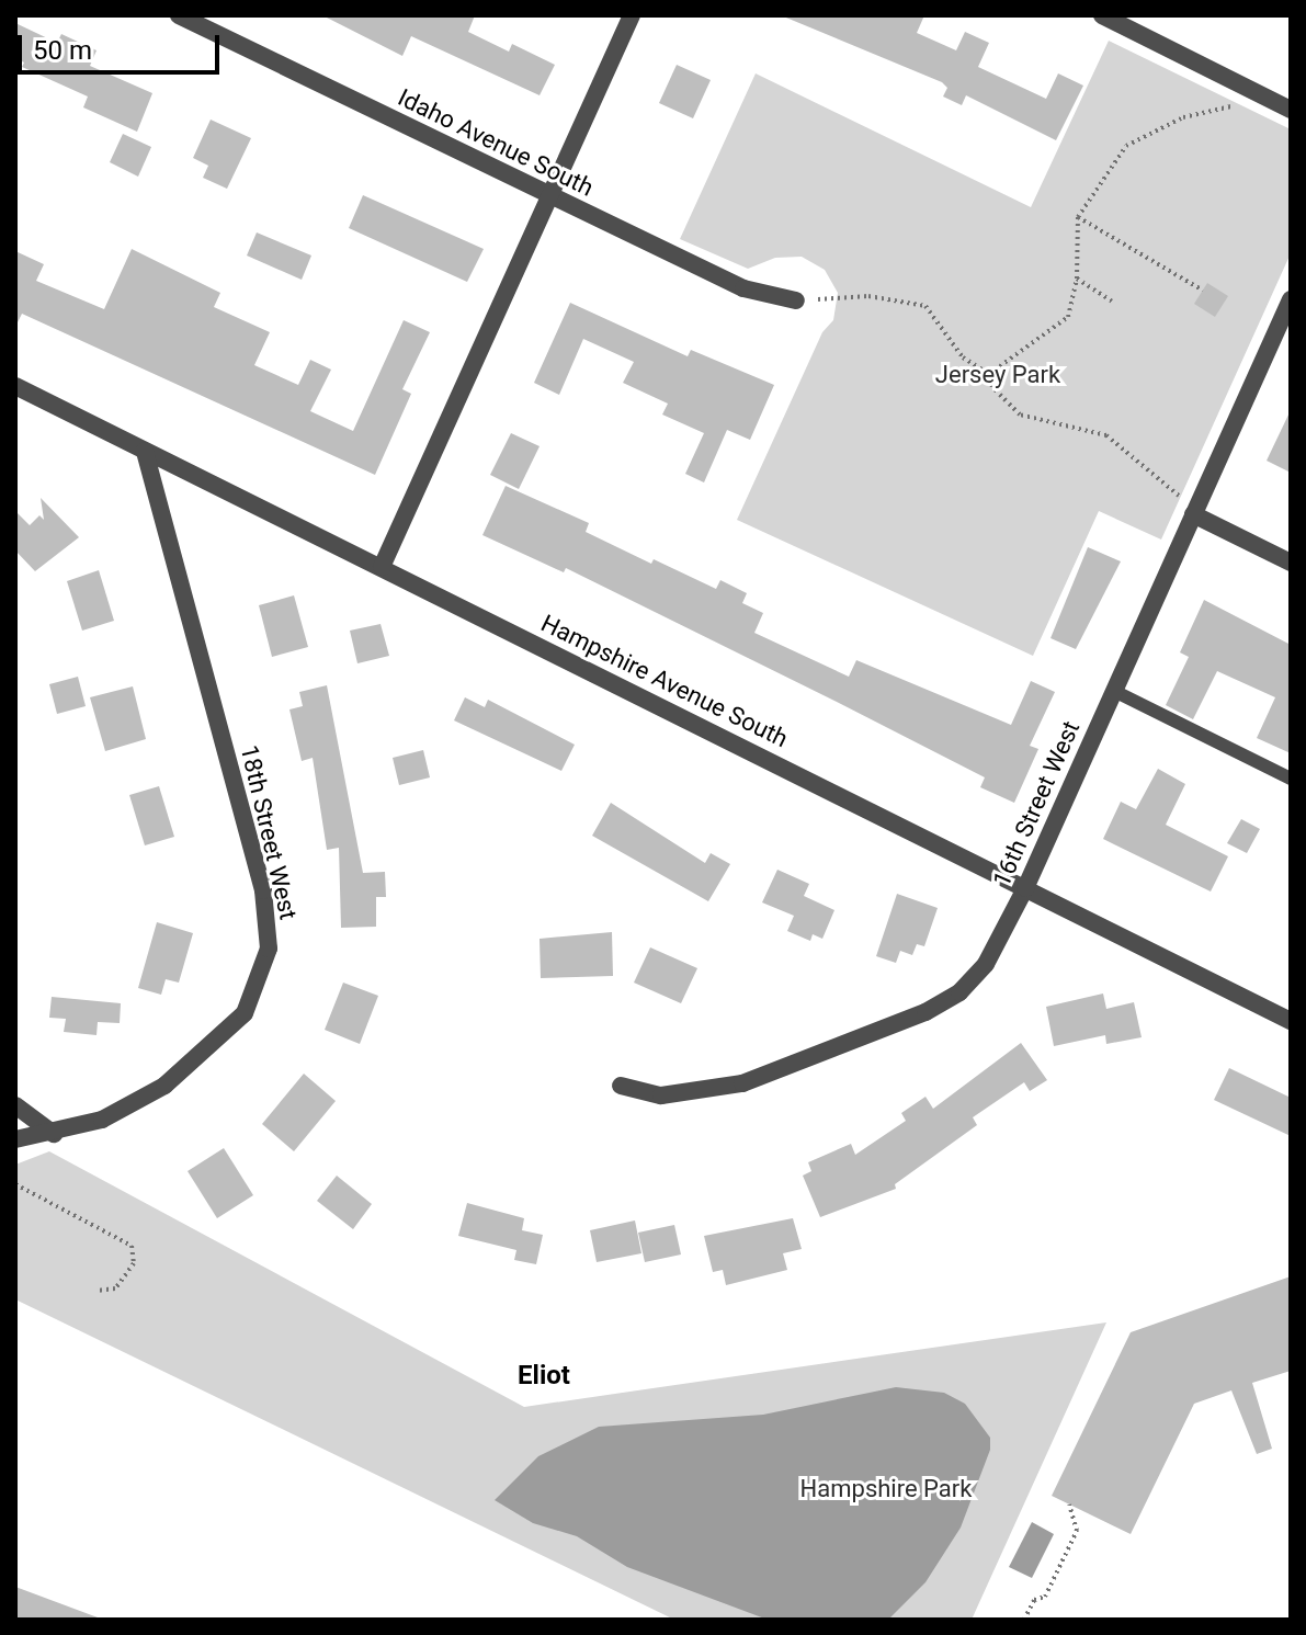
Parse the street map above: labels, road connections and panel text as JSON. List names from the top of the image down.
{
  "streets": {
    "street": [
      "Idaho Avenue South",
      "Hampshire Avenue South",
      "16th Street West",
      "18th Street West"
    ]
  },
  "crossings": [
    ["Hampshire Avenue South", "16th Street West"],
    ["Hampshire Avenue South", "18th Street West"]
  ],
  "districts": ["Eliot"],
  "parks": ["Jersey Park", "Hampshire Park"],
  "scale_bar": "50 m"
}
